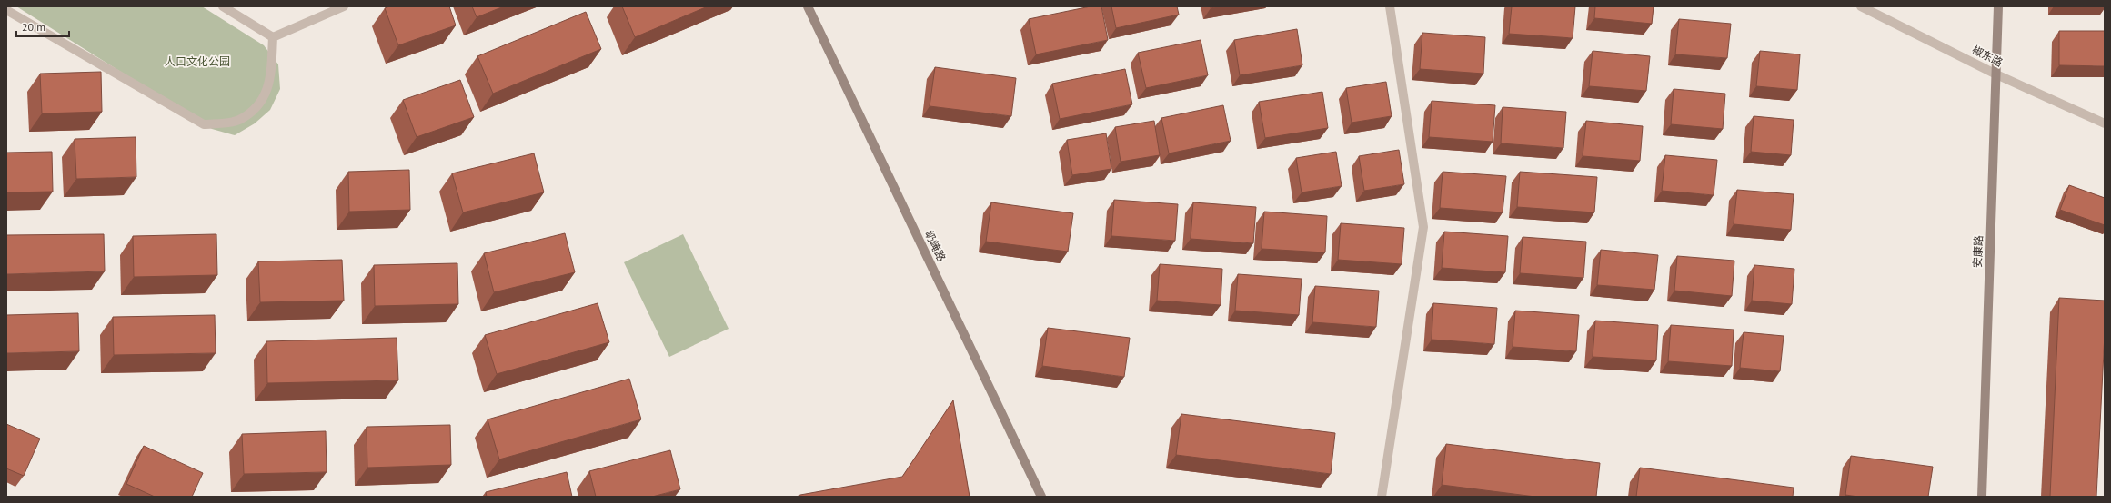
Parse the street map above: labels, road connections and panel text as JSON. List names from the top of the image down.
{
  "streets": {
    "street": ["椒东路", "屷崦路", "安康路"]
  },
  "crossings": [
    ["椒东路", "安康路"]
  ],
  "parks": ["人口文化公园"],
  "scale_bar": "20 m"
}
